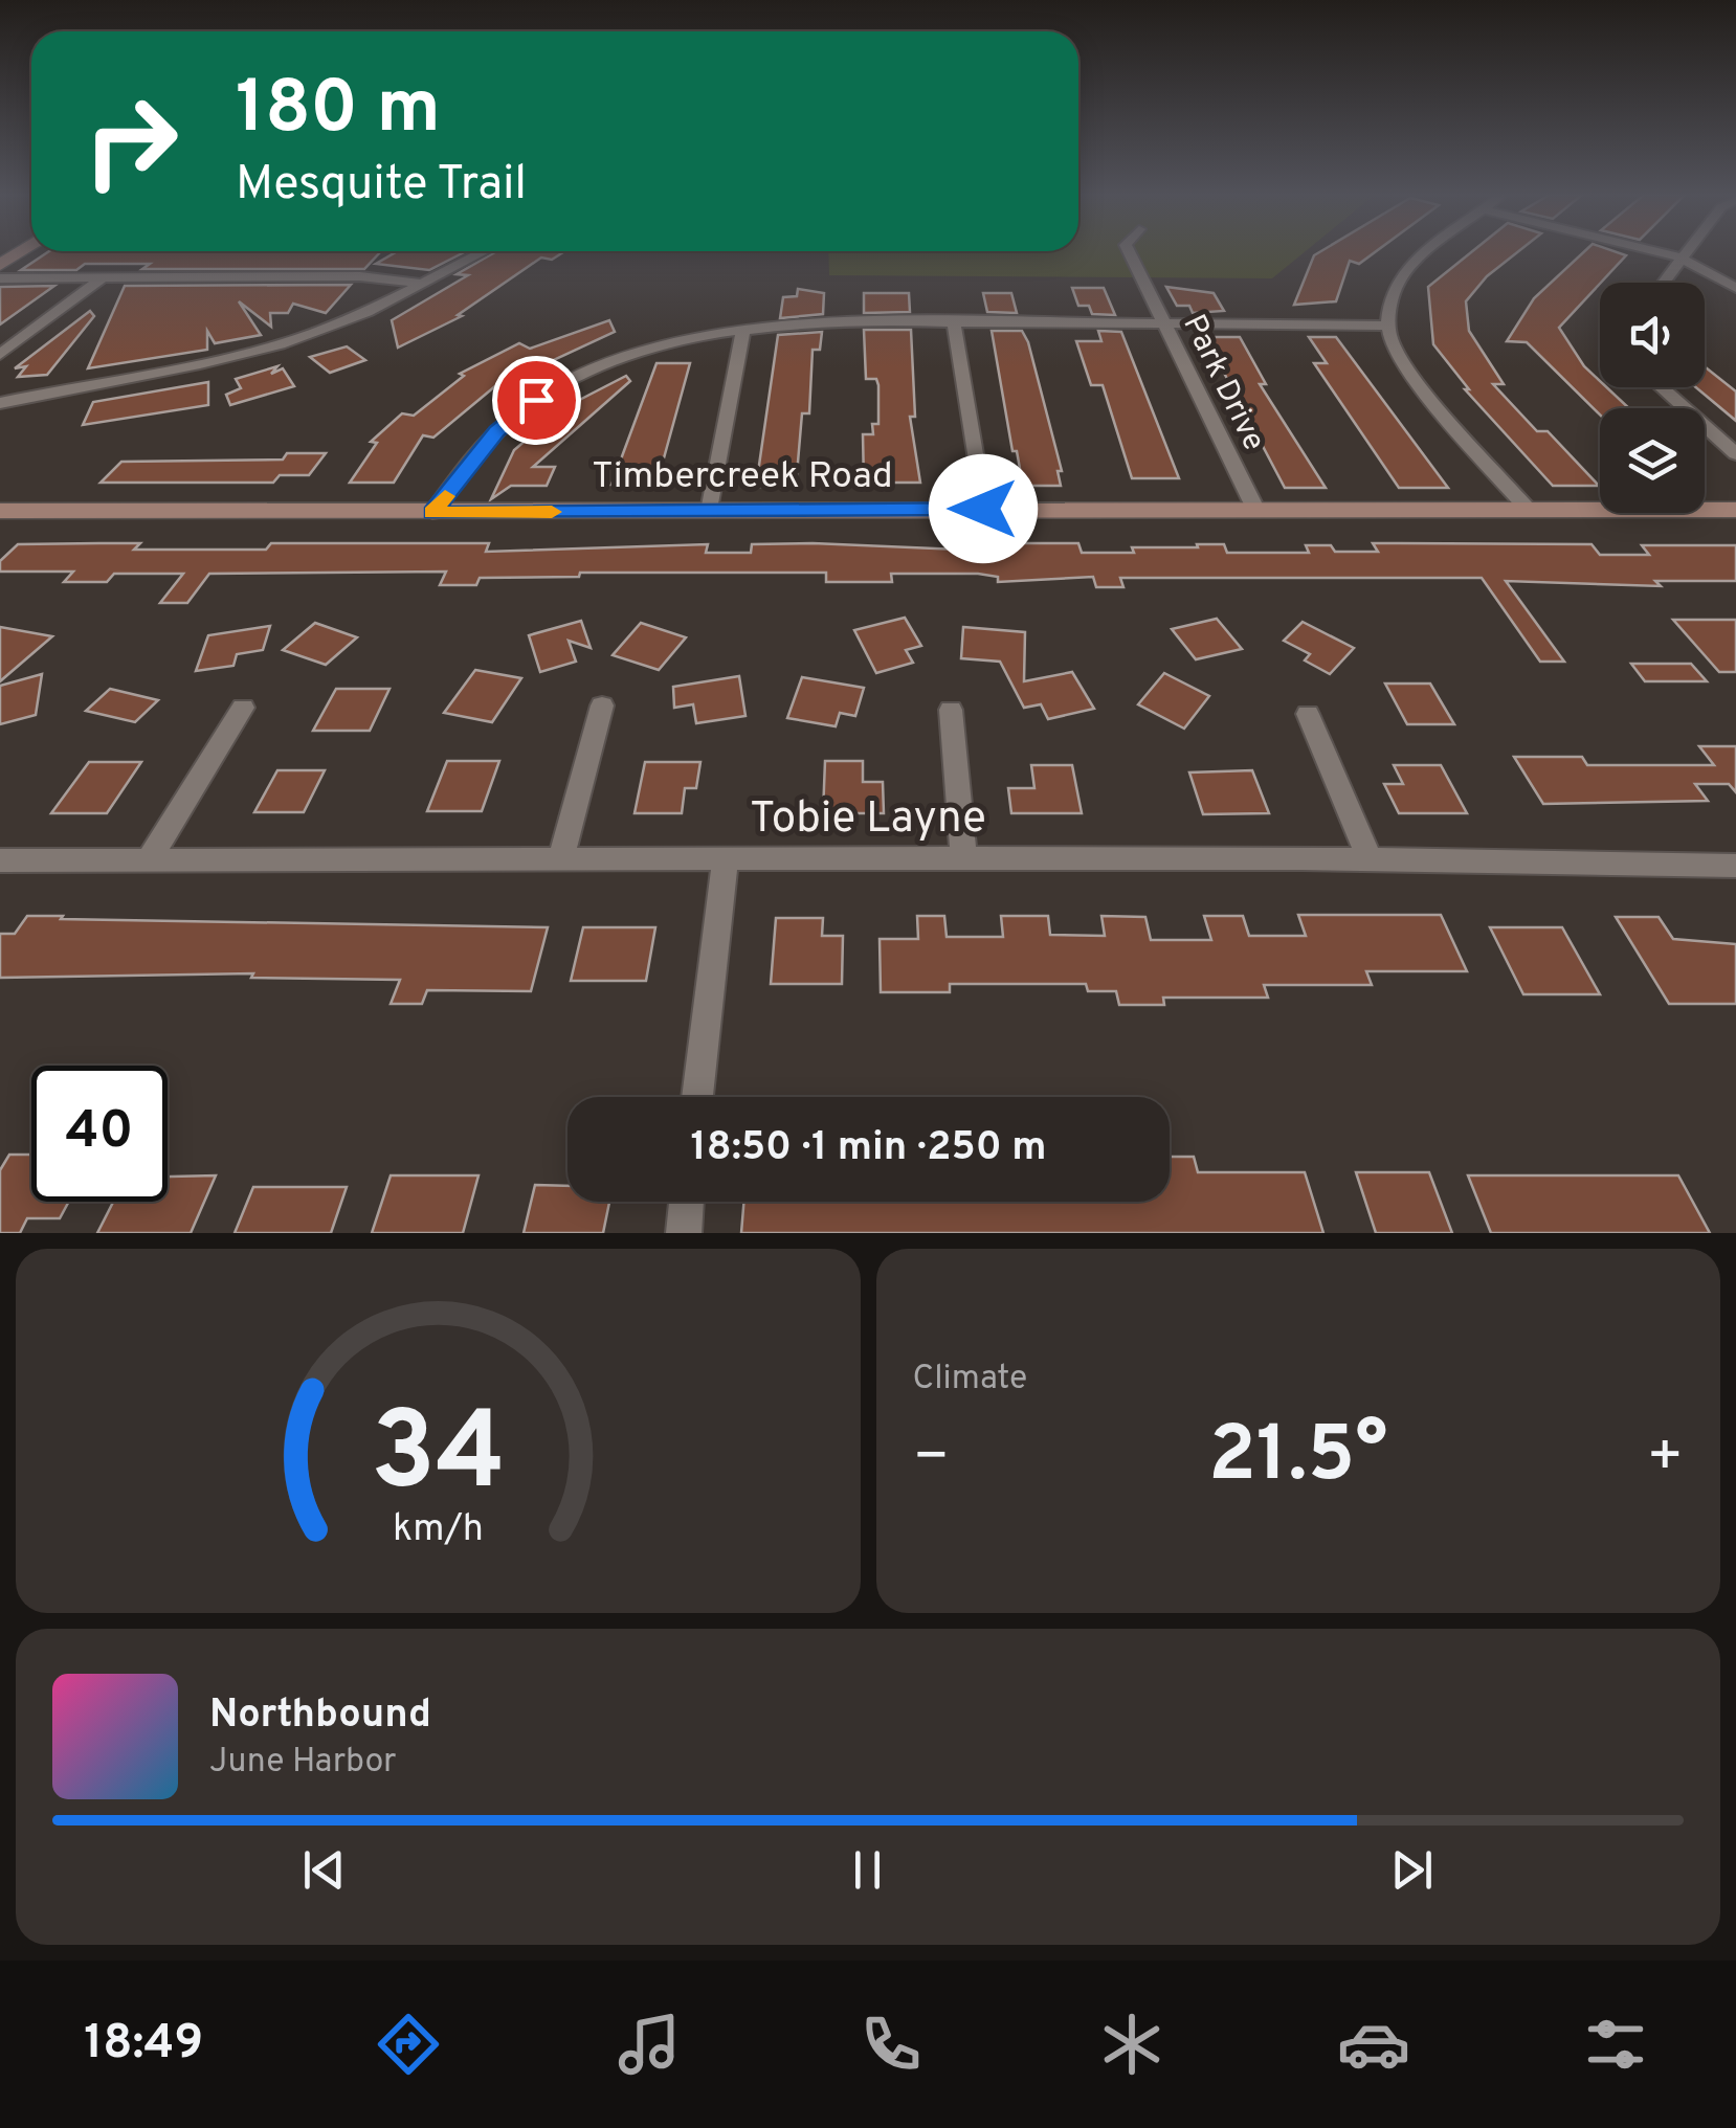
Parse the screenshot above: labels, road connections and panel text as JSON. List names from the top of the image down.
{
  "streets": {
    "street": ["Park Drive", "Timbercreek Road", "Tobie Layne"]
  },
  "crossings": [
    ["Park Drive", "Timbercreek Road"]
  ],
  "page": {
    "turn": ["180 m", "Mesquite Trail"],
    "limit": "40",
    "trip": "18:50 · 1 min · 250 m",
    "tile": "Climate",
    "heat": ["−", "21.5°", "+"],
    "song": ["Northbound", "June Harbor"],
    "tabs": "18:49",
    "gauge": ["34", "km/h"]
  }
}
